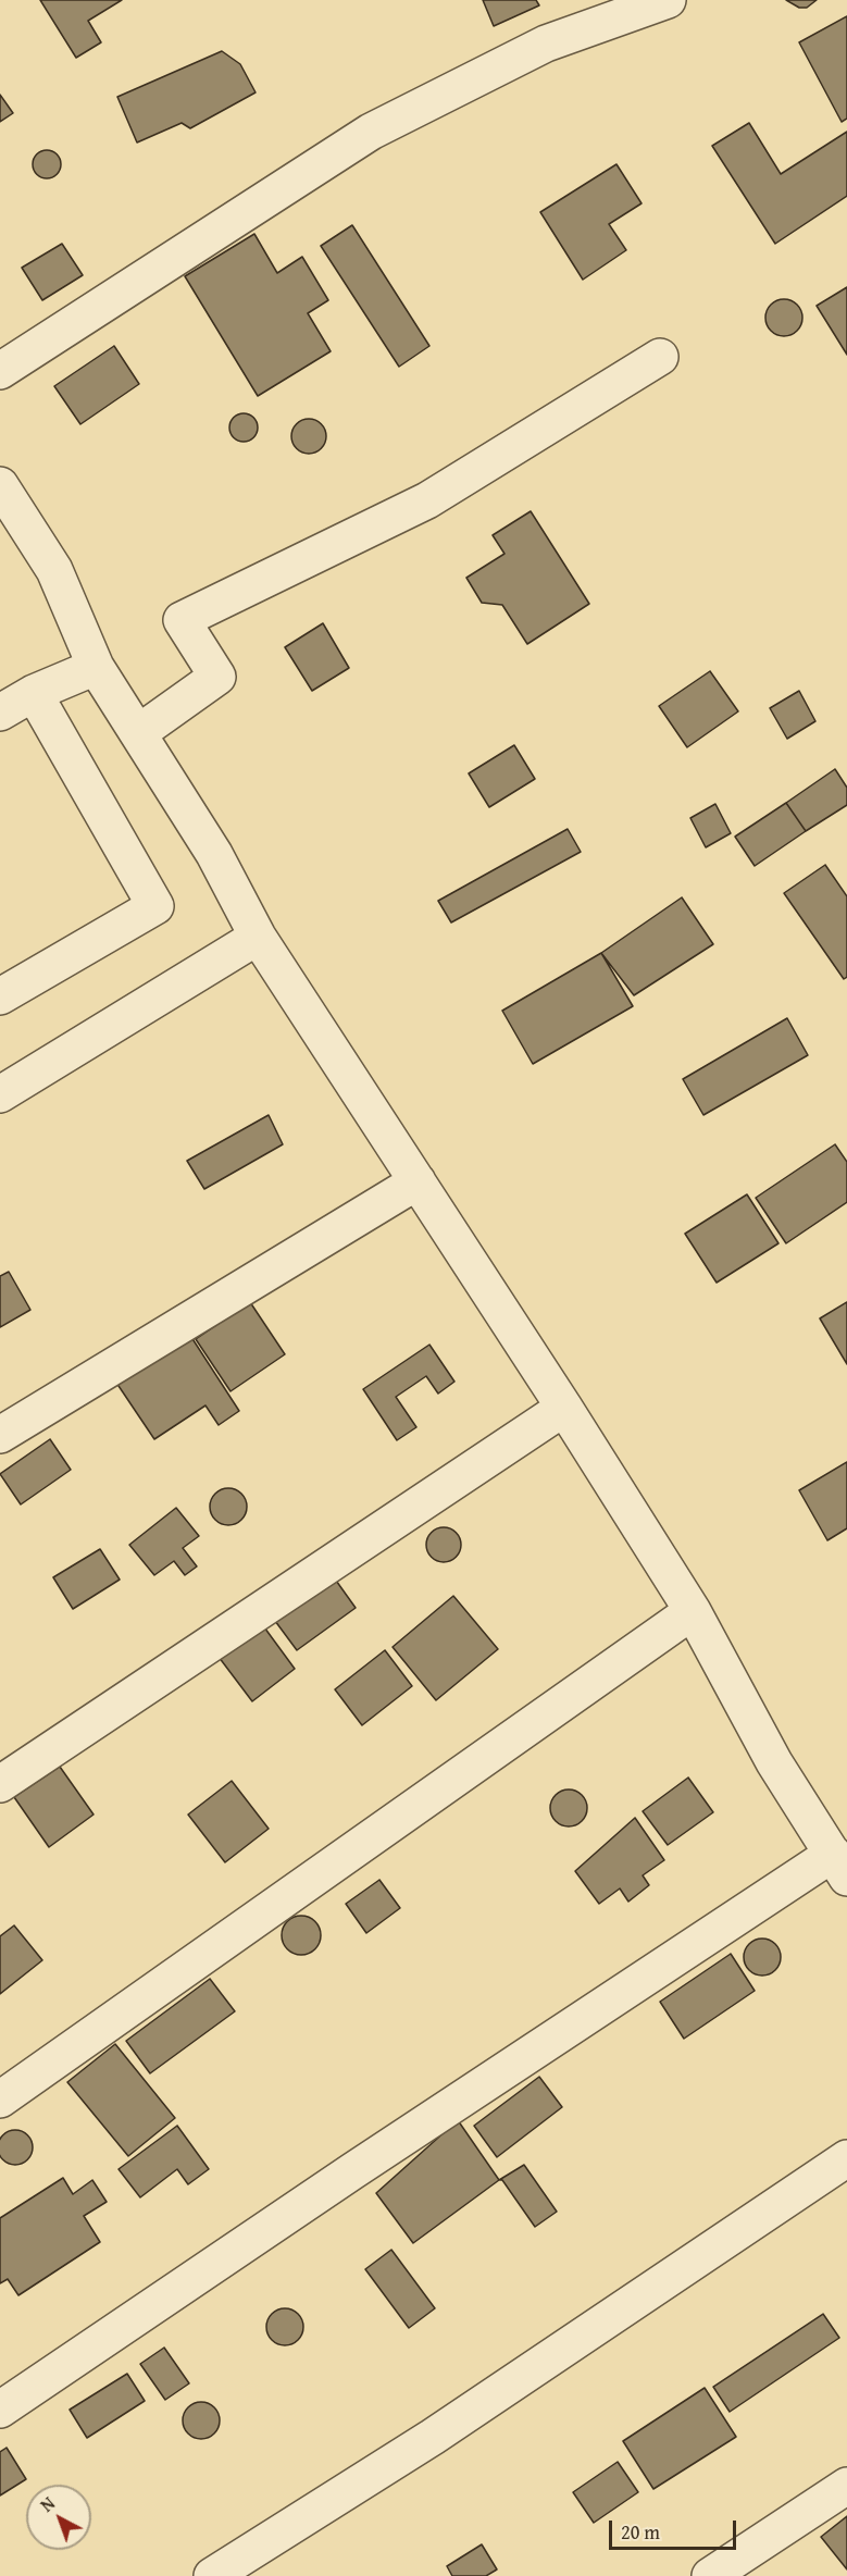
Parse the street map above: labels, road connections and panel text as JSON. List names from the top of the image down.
{
  "scale_bar": "20 m",
  "north": "top left"
}
